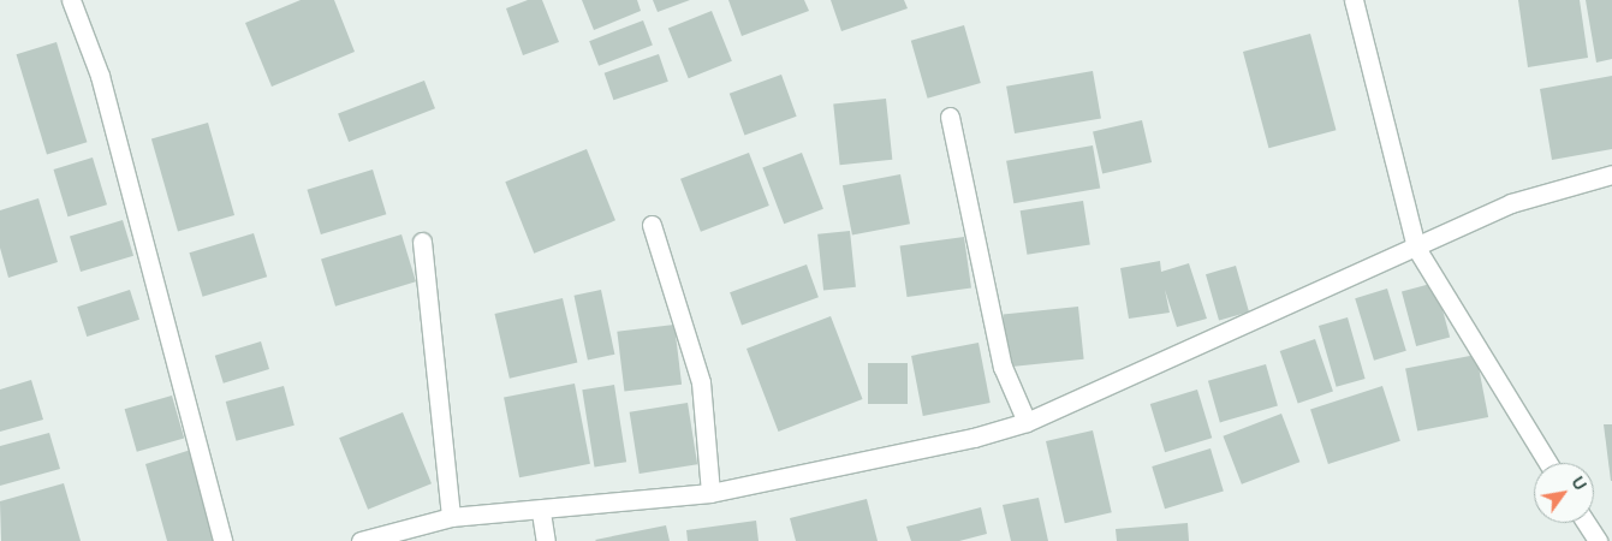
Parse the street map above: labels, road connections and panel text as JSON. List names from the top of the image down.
{
  "north": "top right"
}
